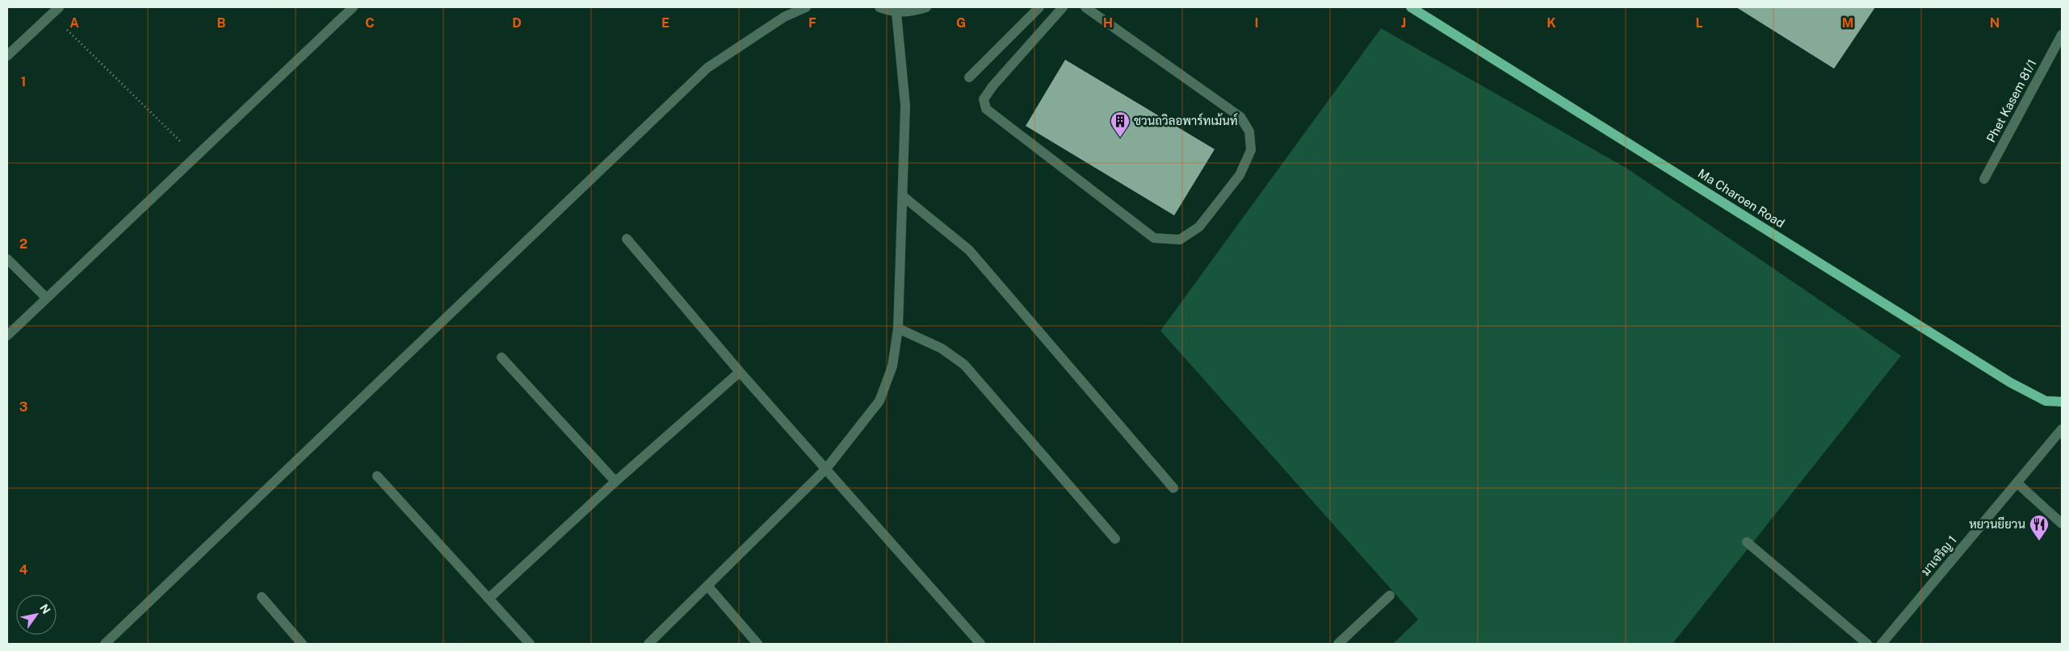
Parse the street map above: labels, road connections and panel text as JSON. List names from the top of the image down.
{
  "streets": {
    "main road": ["Ma Charoen Road"],
    "street": ["Phet Kasem 81/1", "มาเจริญ 1"]
  },
  "places": {
    "building": ["ชวนถวิลอพาร์ทเม้นท์"],
    "restaurant": ["หยวนยียวน"]
  },
  "north": "top right",
  "grid": {
    "columns": [
      "A",
      "B",
      "C",
      "D",
      "E",
      "F",
      "G",
      "H",
      "I",
      "J",
      "K",
      "L",
      "M",
      "N"
    ],
    "rows": [
      "1",
      "2",
      "3",
      "4"
    ]
  }
}
